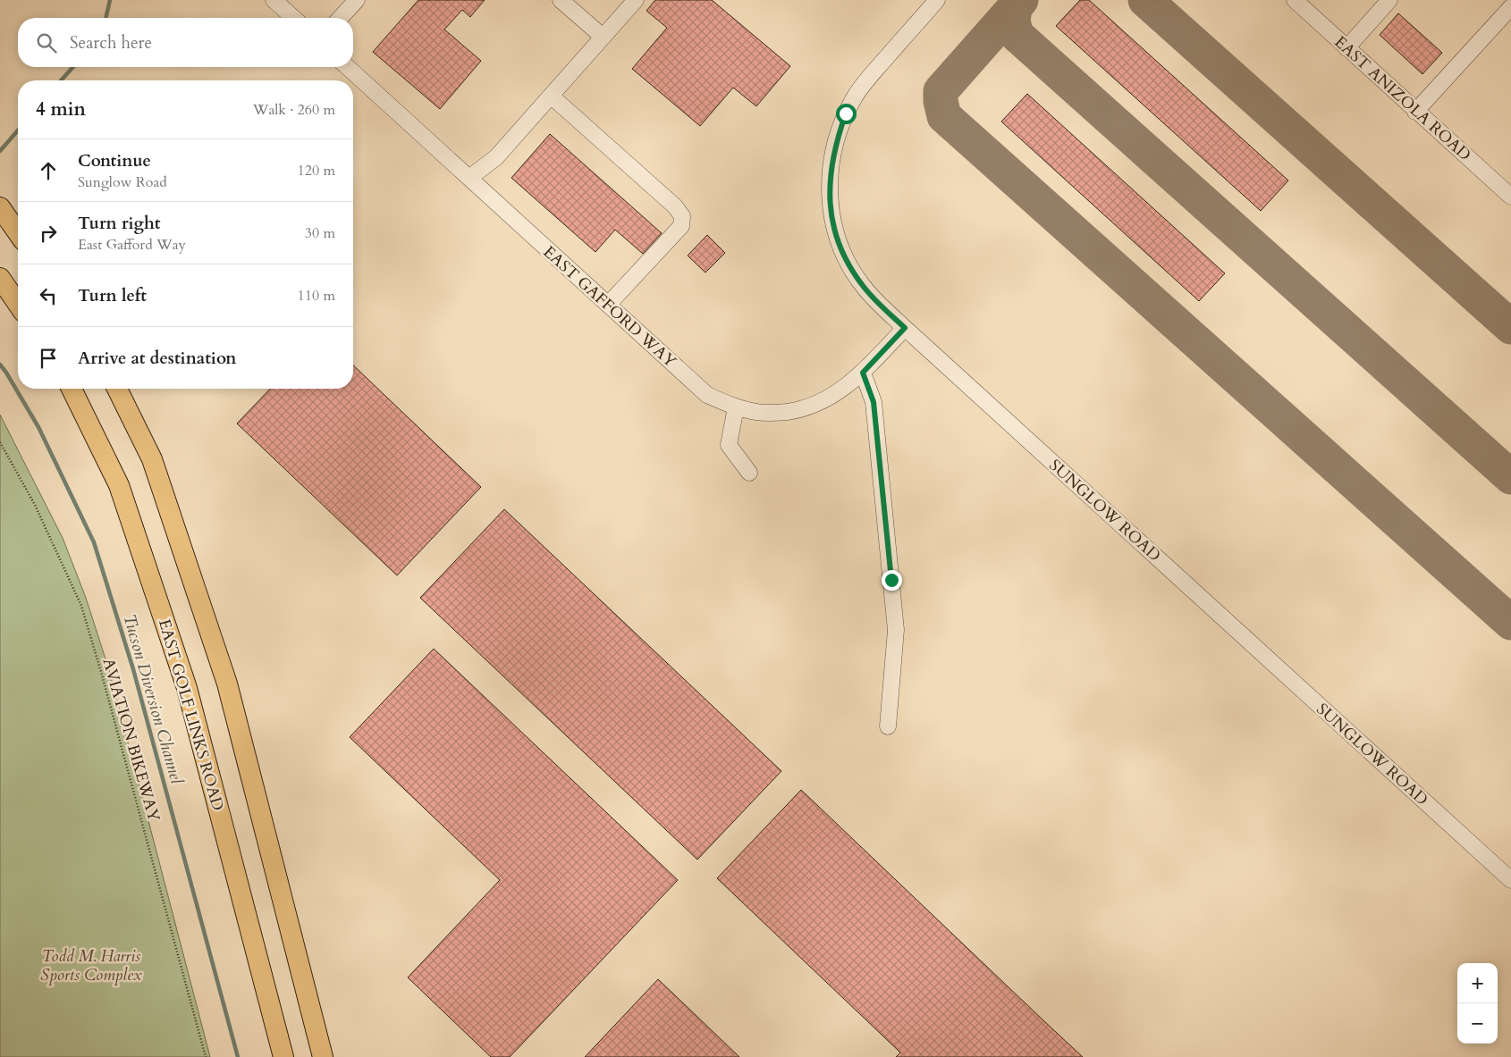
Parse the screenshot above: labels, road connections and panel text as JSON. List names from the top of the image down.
{
  "streets": {
    "main road": ["EAST GOLF LINKS ROAD"],
    "street": ["EAST ANIZOLA ROAD", "EAST GAFFORD WAY", "SUNGLOW ROAD"],
    "path": ["AVIATION BIKEWAY"]
  },
  "crossings": [
    ["EAST GAFFORD WAY", "SUNGLOW ROAD"]
  ],
  "water": ["Tucson Diversion Channel"],
  "parks": ["Todd M. Harris Sports Complex"],
  "page": {
    "search": "Search here",
    "heading": ["4 min", "Walk · 260 m"],
    "list": [
      ["Continue", "Sunglow Road", "120 m"],
      ["Turn right", "East Gafford Way", "30 m"],
      ["Turn left", "110 m"],
      "Arrive at destination"
    ],
    "map_buttons": ["+", "−"]
  }
}
